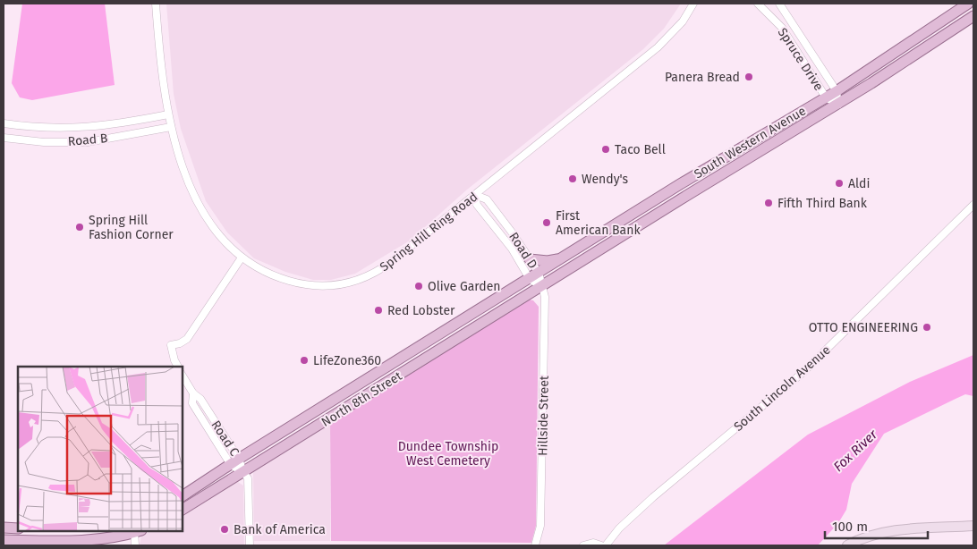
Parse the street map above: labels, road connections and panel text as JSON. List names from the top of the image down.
{
  "streets": {
    "main road": ["South Western Avenue", "North 8th Street"],
    "street": [
      "Spruce Drive",
      "Road B",
      "Spring Hill Ring Road",
      "Road D",
      "South Lincoln Avenue",
      "Hillside Street",
      "Road C"
    ]
  },
  "crossings": [
    ["Spruce Drive", "South Western Avenue"],
    ["Road B", "Spring Hill Ring Road"],
    ["South Western Avenue", "Road D"],
    ["South Western Avenue", "North 8th Street"],
    ["South Western Avenue", "Hillside Street"],
    ["Spring Hill Ring Road", "Road D"],
    ["Road D", "North 8th Street"],
    ["Road D", "Hillside Street"],
    ["North 8th Street", "Hillside Street"],
    ["North 8th Street", "Road C"]
  ],
  "water": ["Fox River"],
  "parks": ["Dundee Township West Cemetery"],
  "places": [
    "Panera Bread",
    "Taco Bell",
    "Wendy's",
    "Aldi",
    "Fifth Third Bank",
    "First American Bank",
    "Spring Hill Fashion Corner",
    "Olive Garden",
    "Red Lobster",
    "OTTO ENGINEERING",
    "LifeZone360",
    "Bank of America"
  ],
  "scale_bar": "100 m"
}
